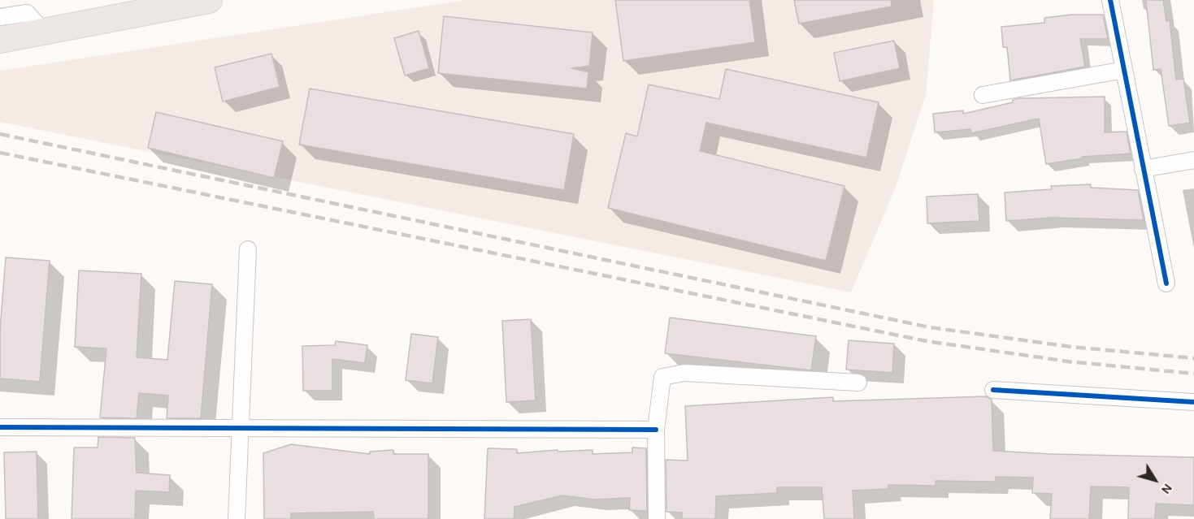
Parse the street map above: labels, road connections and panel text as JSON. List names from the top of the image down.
{
  "north": "bottom right"
}
